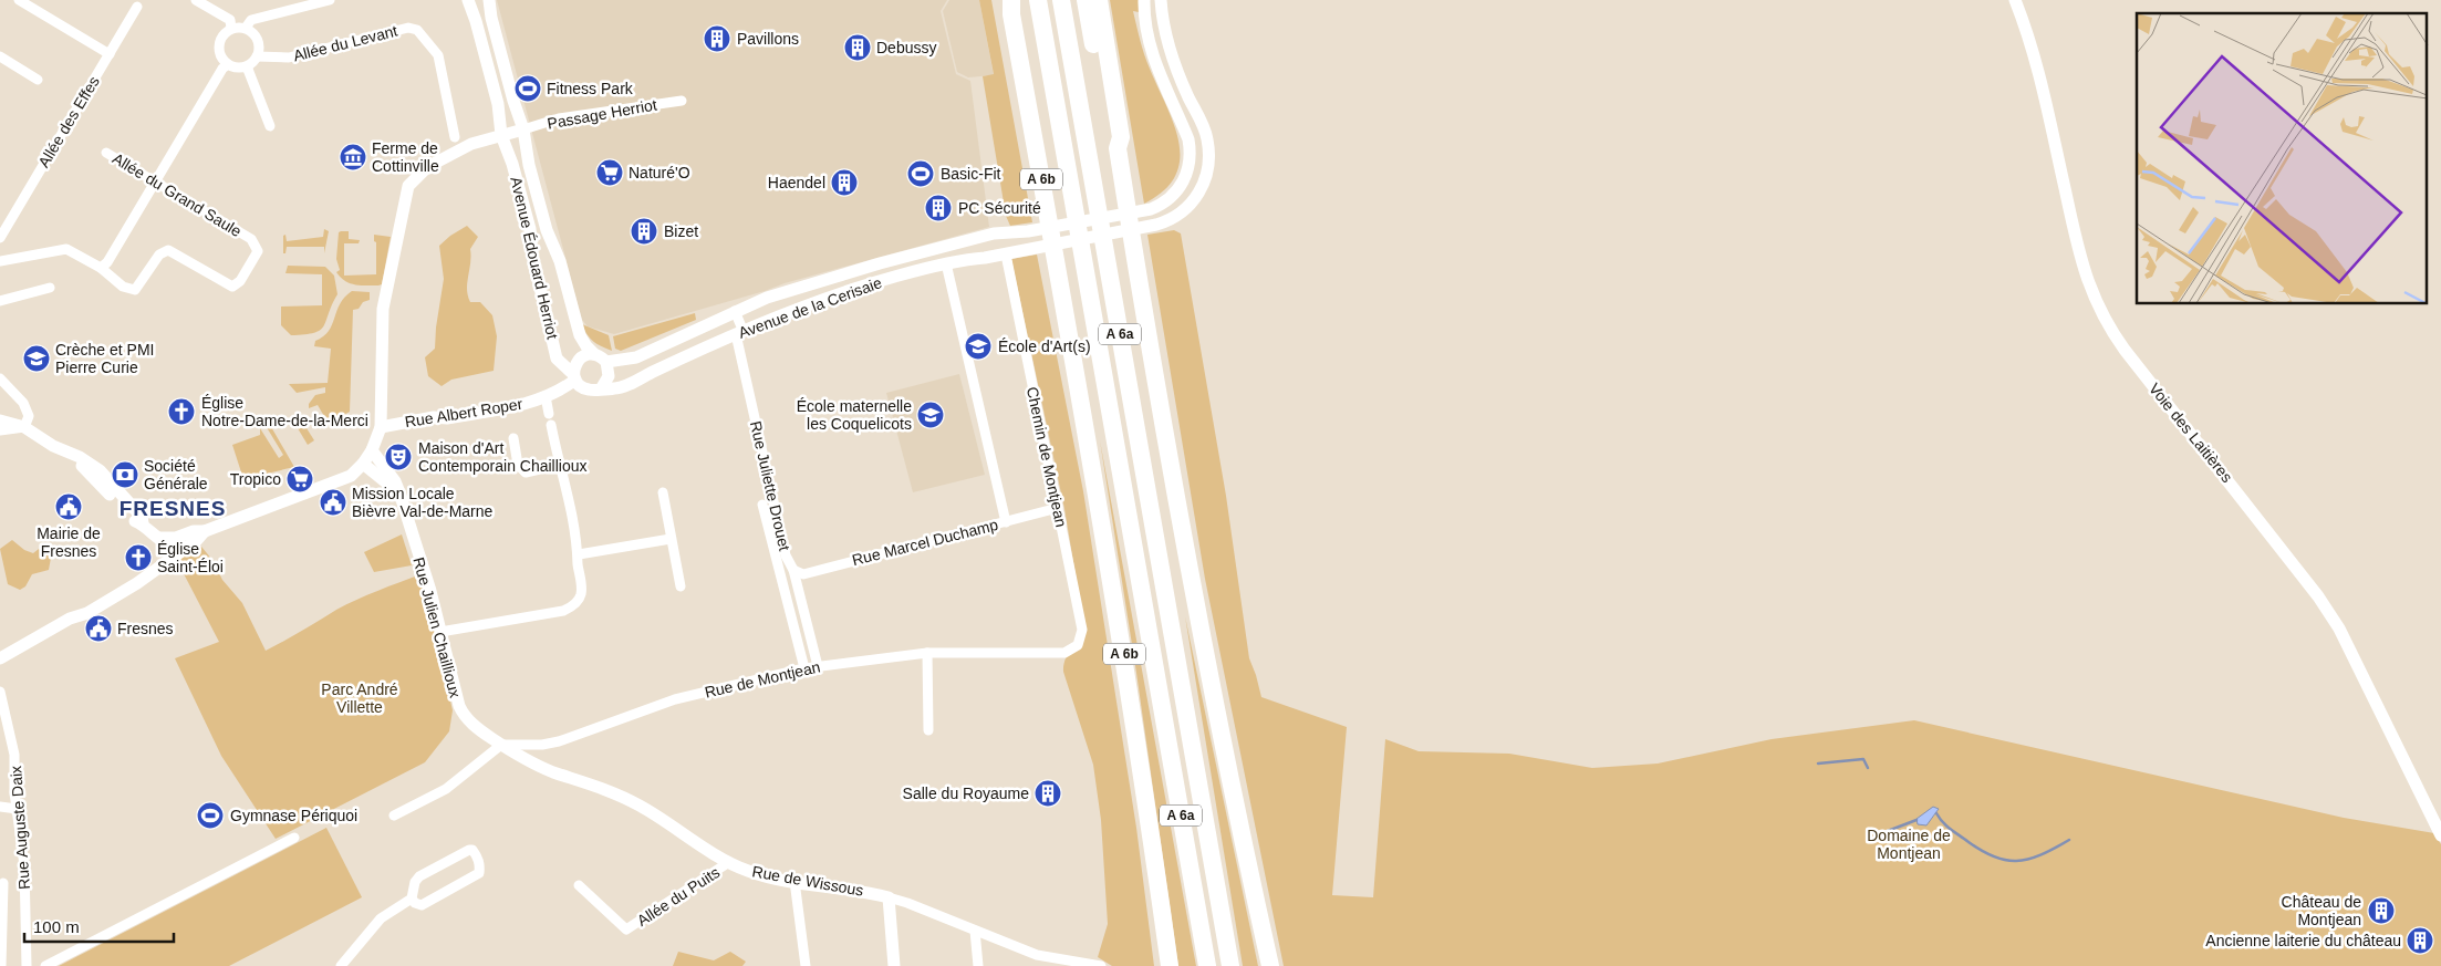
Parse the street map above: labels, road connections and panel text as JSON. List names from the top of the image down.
{
  "streets": {
    "highway": ["A 6b", "A 6a"],
    "street": [
      "Allée du Levant",
      "Passage Herriot",
      "Allée des Effes",
      "Allée du Grand Saule",
      "Avenue Édouard Herriot",
      "Avenue de la Cerisaie",
      "Rue Albert Roper",
      "Voie des Laitières",
      "Chemin de Montjean",
      "Rue Juliette Drouet",
      "Rue Marcel Duchamp",
      "Rue Julien Chaillioux",
      "Rue de Montjean",
      "Rue Auguste Daix",
      "Rue de Wissous",
      "Allée du Puits"
    ]
  },
  "crossings": [
    ["Passage Herriot", "Avenue Édouard Herriot"],
    ["Avenue Édouard Herriot", "Avenue de la Cerisaie"],
    ["Avenue Édouard Herriot", "Rue Albert Roper"],
    ["Avenue de la Cerisaie", "Rue Albert Roper"],
    ["Avenue de la Cerisaie", "Chemin de Montjean"],
    ["Avenue de la Cerisaie", "Rue Juliette Drouet"],
    ["Chemin de Montjean", "Rue Marcel Duchamp"],
    ["Chemin de Montjean", "Rue de Montjean"],
    ["Rue Juliette Drouet", "Rue Marcel Duchamp"],
    ["Rue Juliette Drouet", "Rue de Montjean"],
    ["Rue Julien Chaillioux", "Rue de Montjean"],
    ["Rue Julien Chaillioux", "Rue de Wissous"],
    ["Rue de Montjean", "Rue de Wissous"],
    ["Rue de Wissous", "Allée du Puits"]
  ],
  "districts": ["FRESNES"],
  "parks": ["Parc André Villette", "Domaine de Montjean"],
  "places": {
    "building": [
      "Pavillons",
      "Debussy",
      "Haendel",
      "PC Sécurité",
      "Bizet",
      "Salle du Royaume",
      "Château de Montjean",
      "Ancienne laiterie du château"
    ],
    "sports": ["Fitness Park", "Basic-Fit", "Gymnase Périquoi"],
    "museum": ["Ferme de Cottinville"],
    "supermarket": ["Naturé'O", "Tropico"],
    "school or university": ["École d'Art(s)", "Crèche et PMI Pierre Curie", "École maternelle les Coquelicots"],
    "church": ["Église Notre-Dame-de-la-Merci", "Église Saint-Éloi"],
    "theatre": ["Maison d'Art Contemporain Chaillioux"],
    "bank": ["Société Générale"],
    "public building": ["Mission Locale Bièvre Val-de-Marne", "Mairie de Fresnes", "Fresnes"]
  },
  "scale_bar": "100 m"
}
